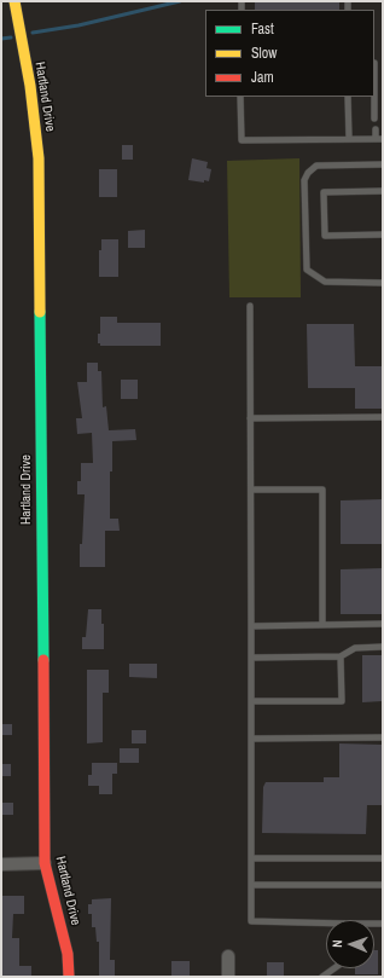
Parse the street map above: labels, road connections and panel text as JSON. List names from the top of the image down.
{
  "streets": {
    "street": ["Hartland Drive"]
  },
  "legend": ["Fast", "Slow", "Jam"],
  "north": "left"
}
